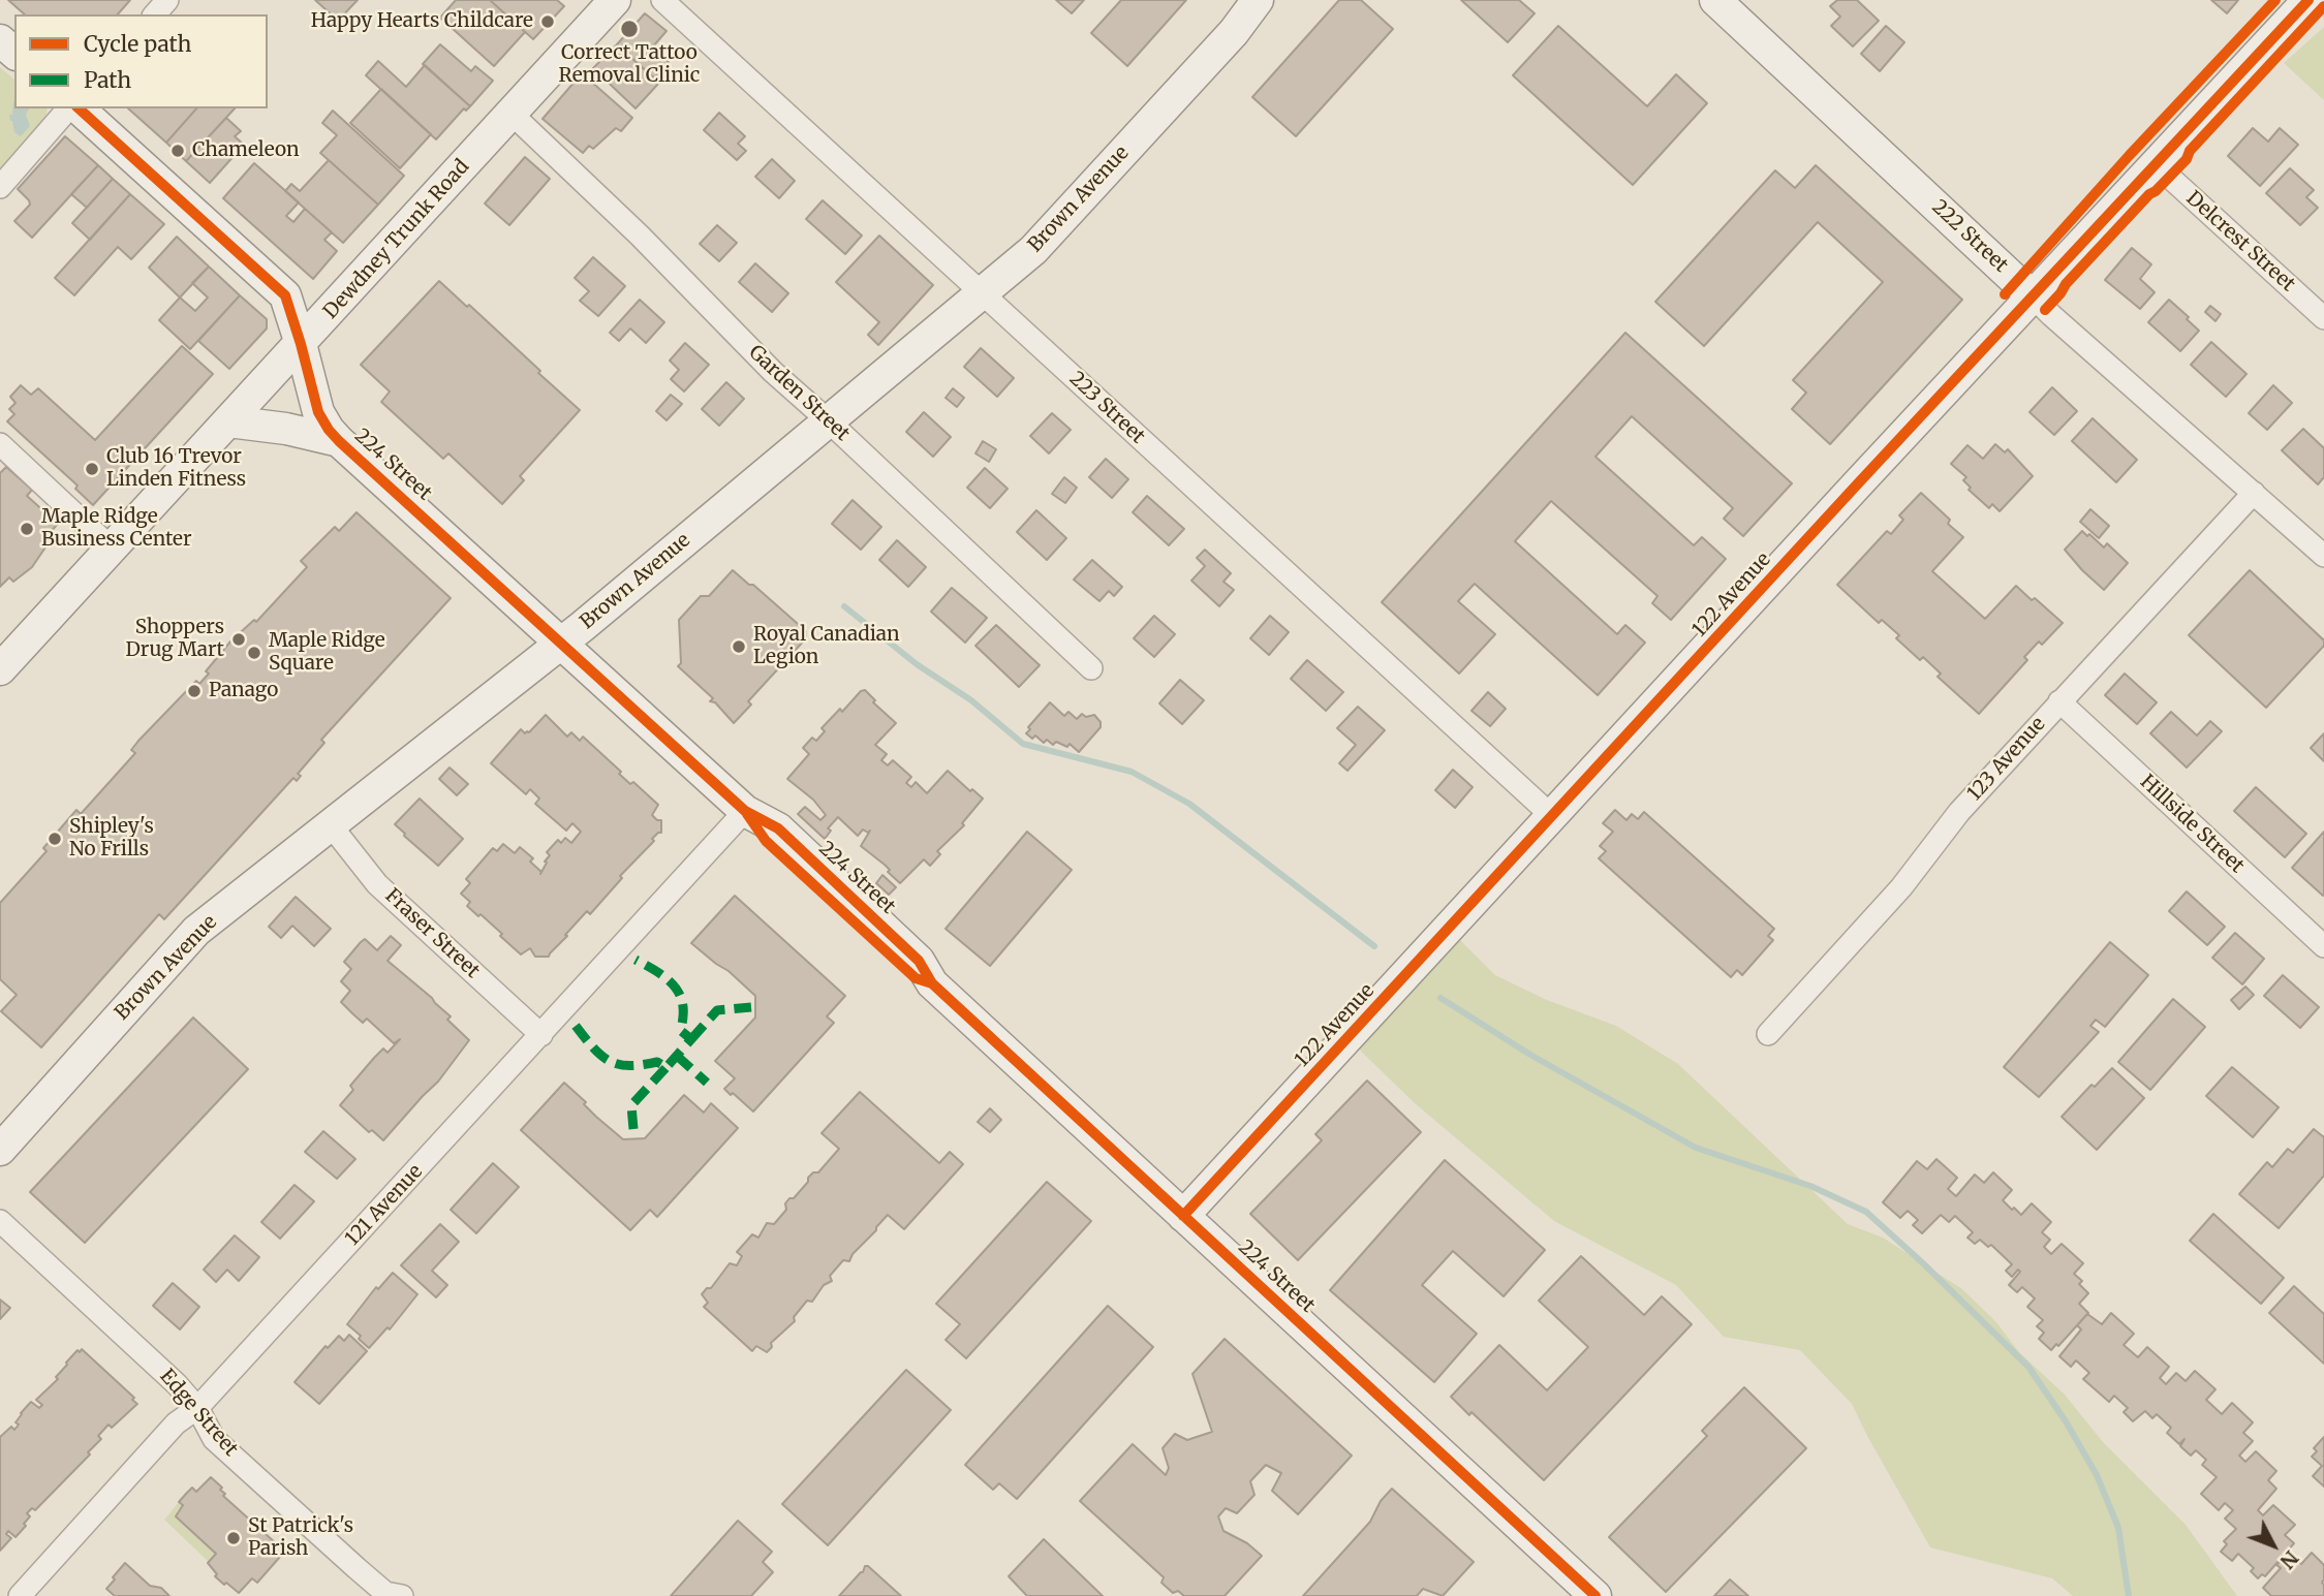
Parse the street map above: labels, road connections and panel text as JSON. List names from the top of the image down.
{
  "streets": {
    "street": [
      "Brown Avenue",
      "222 Street",
      "Dewdney Trunk Road",
      "Delcrest Street",
      "Garden Street",
      "223 Street",
      "224 Street",
      "122 Avenue",
      "123 Avenue",
      "Hillside Street",
      "Fraser Street",
      "121 Avenue",
      "Edge Street"
    ]
  },
  "crossings": [
    ["Brown Avenue", "Garden Street"],
    ["Brown Avenue", "223 Street"],
    ["Brown Avenue", "224 Street"],
    ["Brown Avenue", "Fraser Street"],
    ["222 Street", "122 Avenue"],
    ["222 Street", "123 Avenue"],
    ["Dewdney Trunk Road", "Garden Street"],
    ["Dewdney Trunk Road", "224 Street"],
    ["Delcrest Street", "122 Avenue"],
    ["223 Street", "122 Avenue"],
    ["224 Street", "122 Avenue"],
    ["224 Street", "121 Avenue"],
    ["123 Avenue", "Hillside Street"],
    ["Fraser Street", "121 Avenue"],
    ["121 Avenue", "Edge Street"]
  ],
  "places": [
    "Happy Hearts Childcare",
    "Correct Tattoo Removal Clinic",
    "Chameleon",
    "Club 16 Trevor Linden Fitness",
    "Maple Ridge Business Center",
    "Shoppers Drug Mart",
    "Royal Canadian Legion",
    "Maple Ridge Square",
    "Panago",
    "Shipley's No Frills",
    "St Patrick's Parish"
  ],
  "legend": ["Cycle path", "Path"],
  "north": "bottom right"
}
